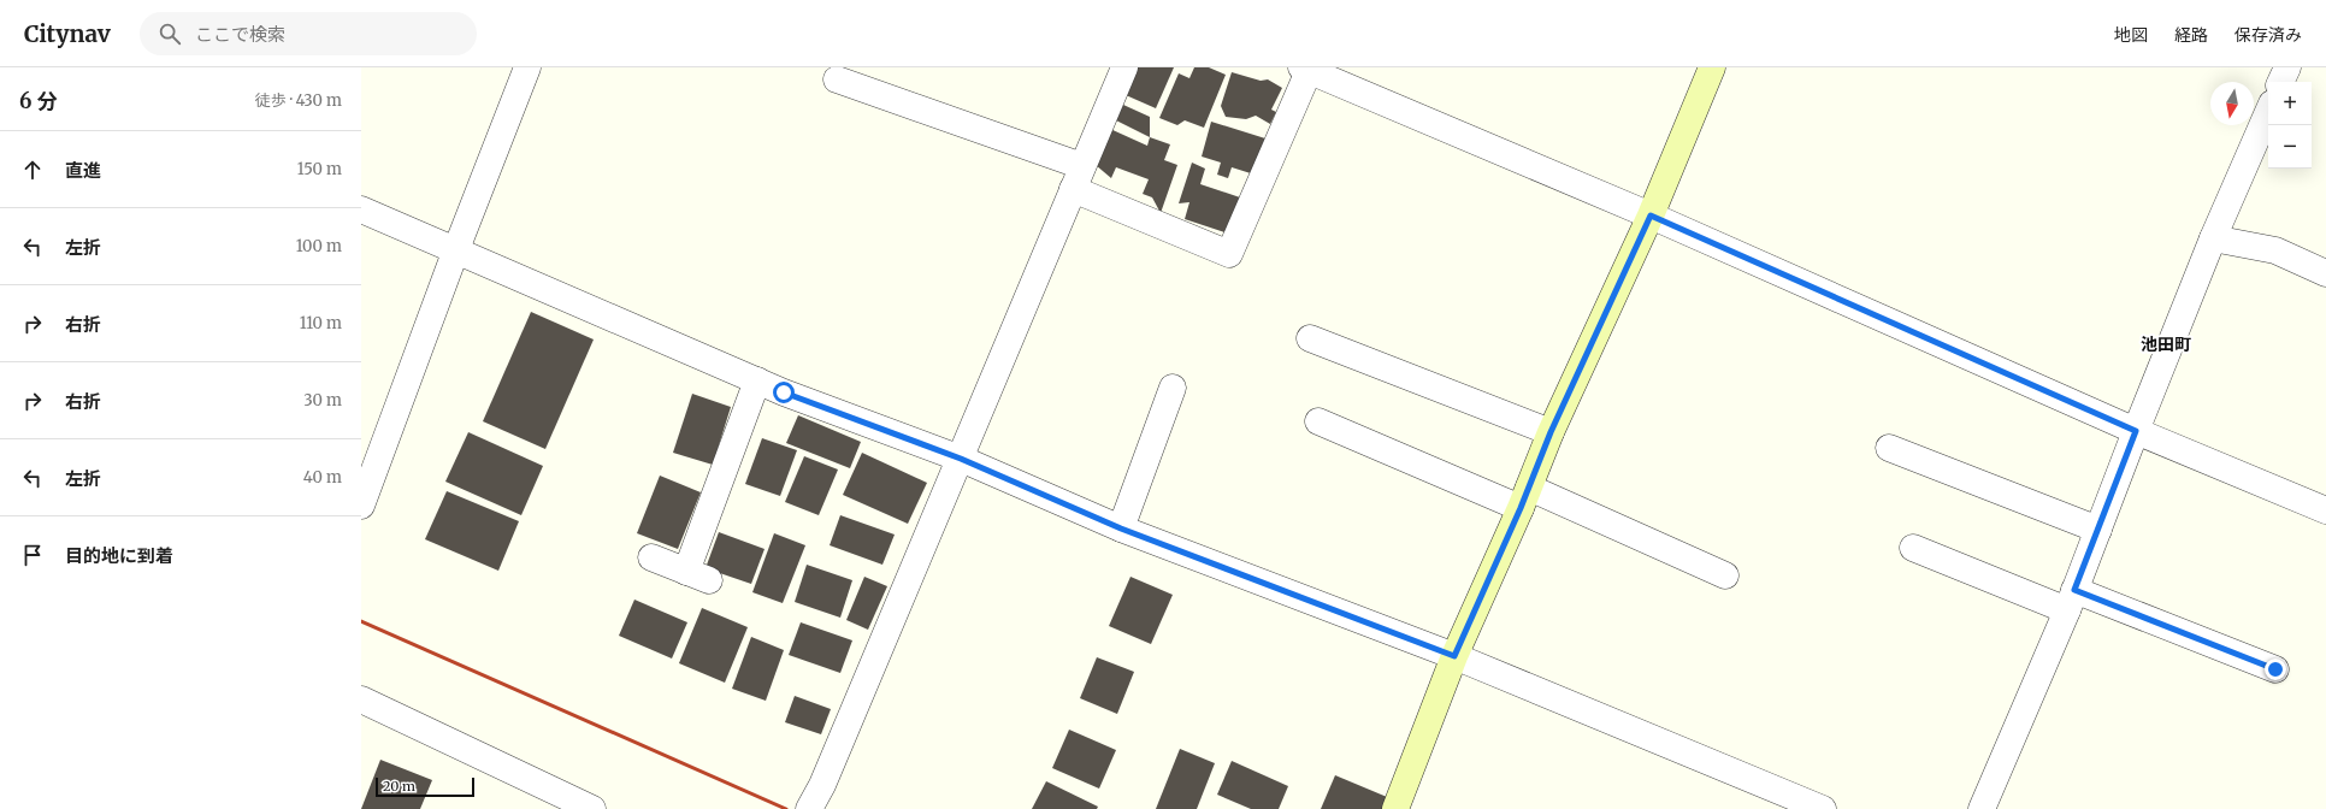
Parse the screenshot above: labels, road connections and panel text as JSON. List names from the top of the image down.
{
  "districts": ["池田町"],
  "scale_bar": "20 m",
  "north": "bottom",
  "page": {
    "header": "Citynav",
    "search": "ここで検索",
    "nav": ["地図", "経路", "保存済み"],
    "heading": ["6 分", "徒歩 · 430 m"],
    "map_buttons": ["+", "−"],
    "list": [
      ["直進", "150 m"],
      ["左折", "100 m"],
      ["右折", "110 m"],
      ["右折", "30 m"],
      ["左折", "40 m"],
      "目的地に到着"
    ],
    "scale": "20 m"
  }
}
